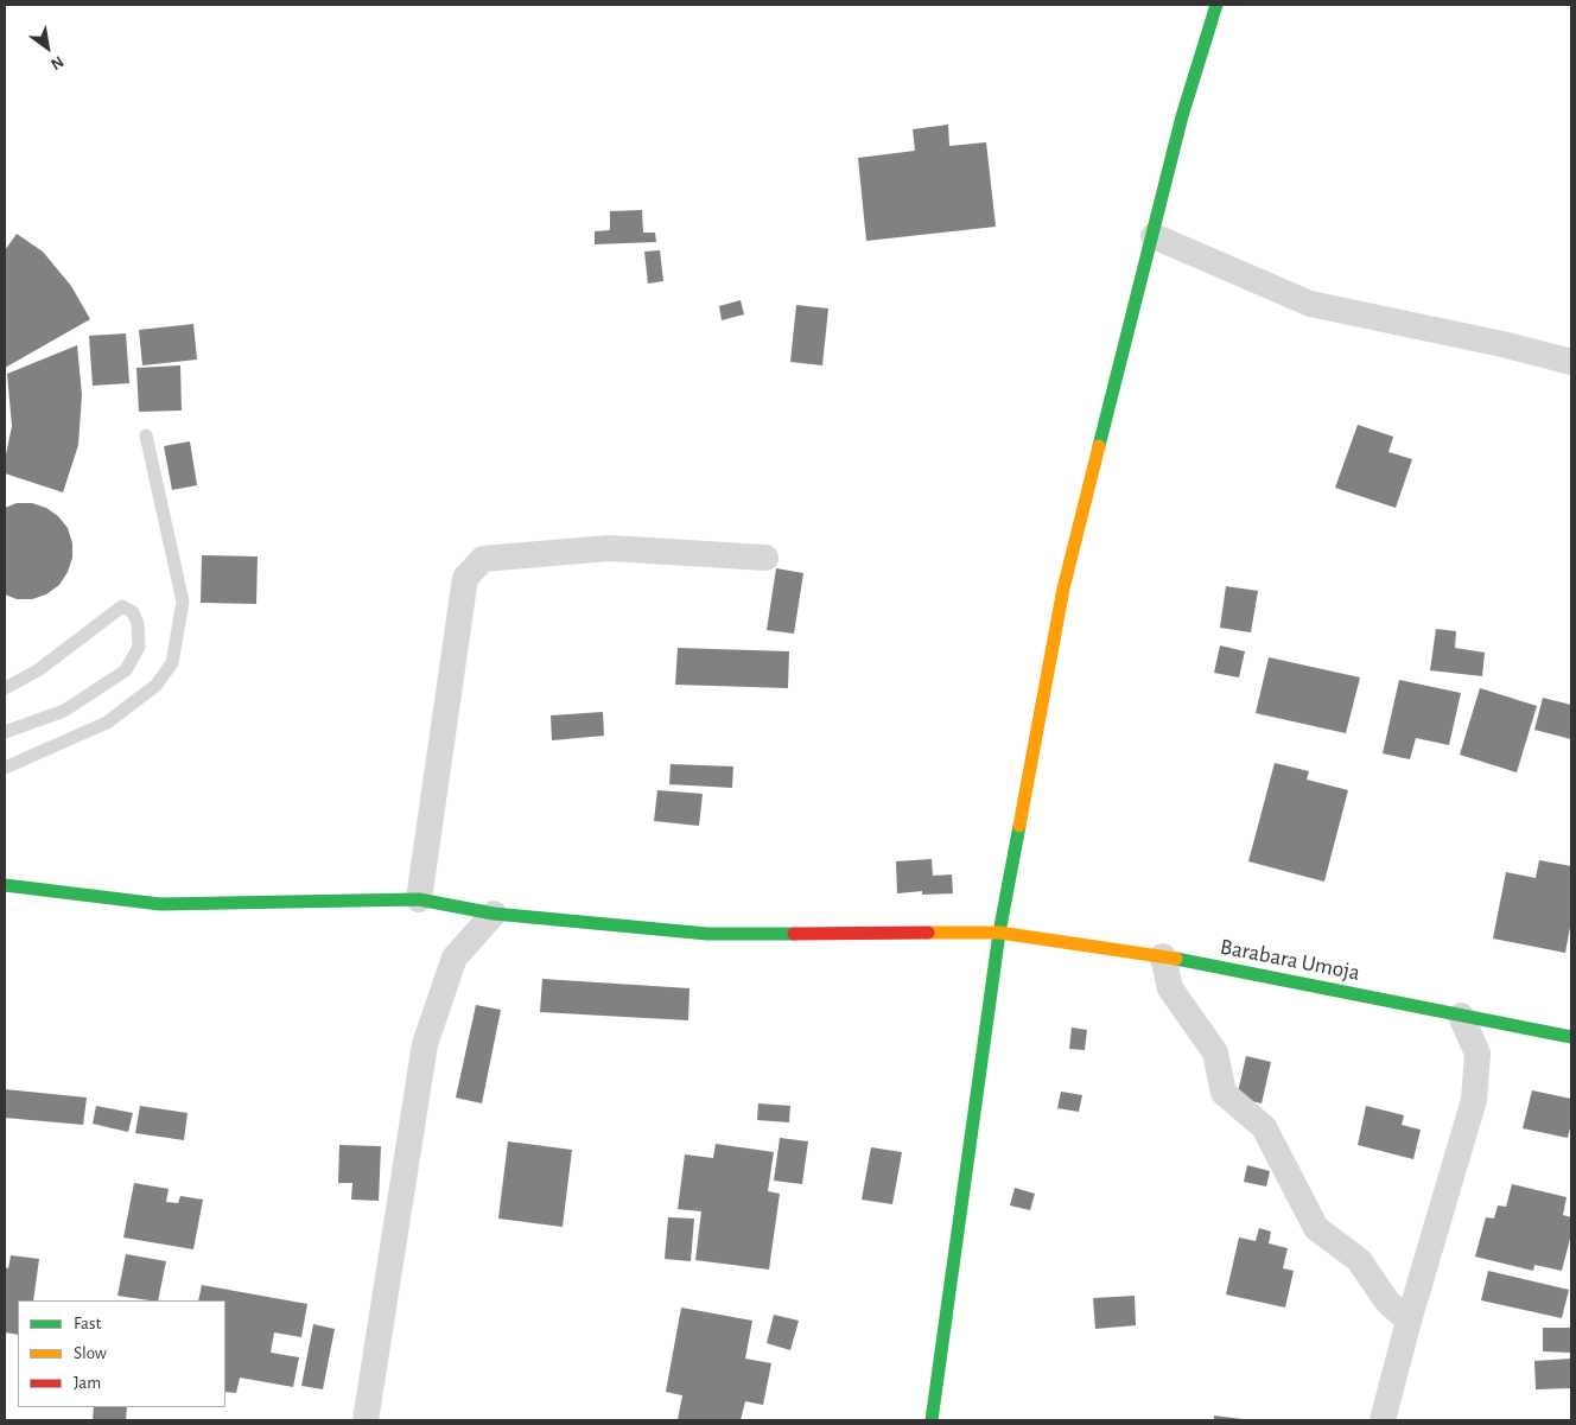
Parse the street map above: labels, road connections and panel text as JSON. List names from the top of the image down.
{
  "streets": {
    "street": ["Barabara Umoja"]
  },
  "legend": ["Fast", "Slow", "Jam"],
  "north": "bottom right"
}
